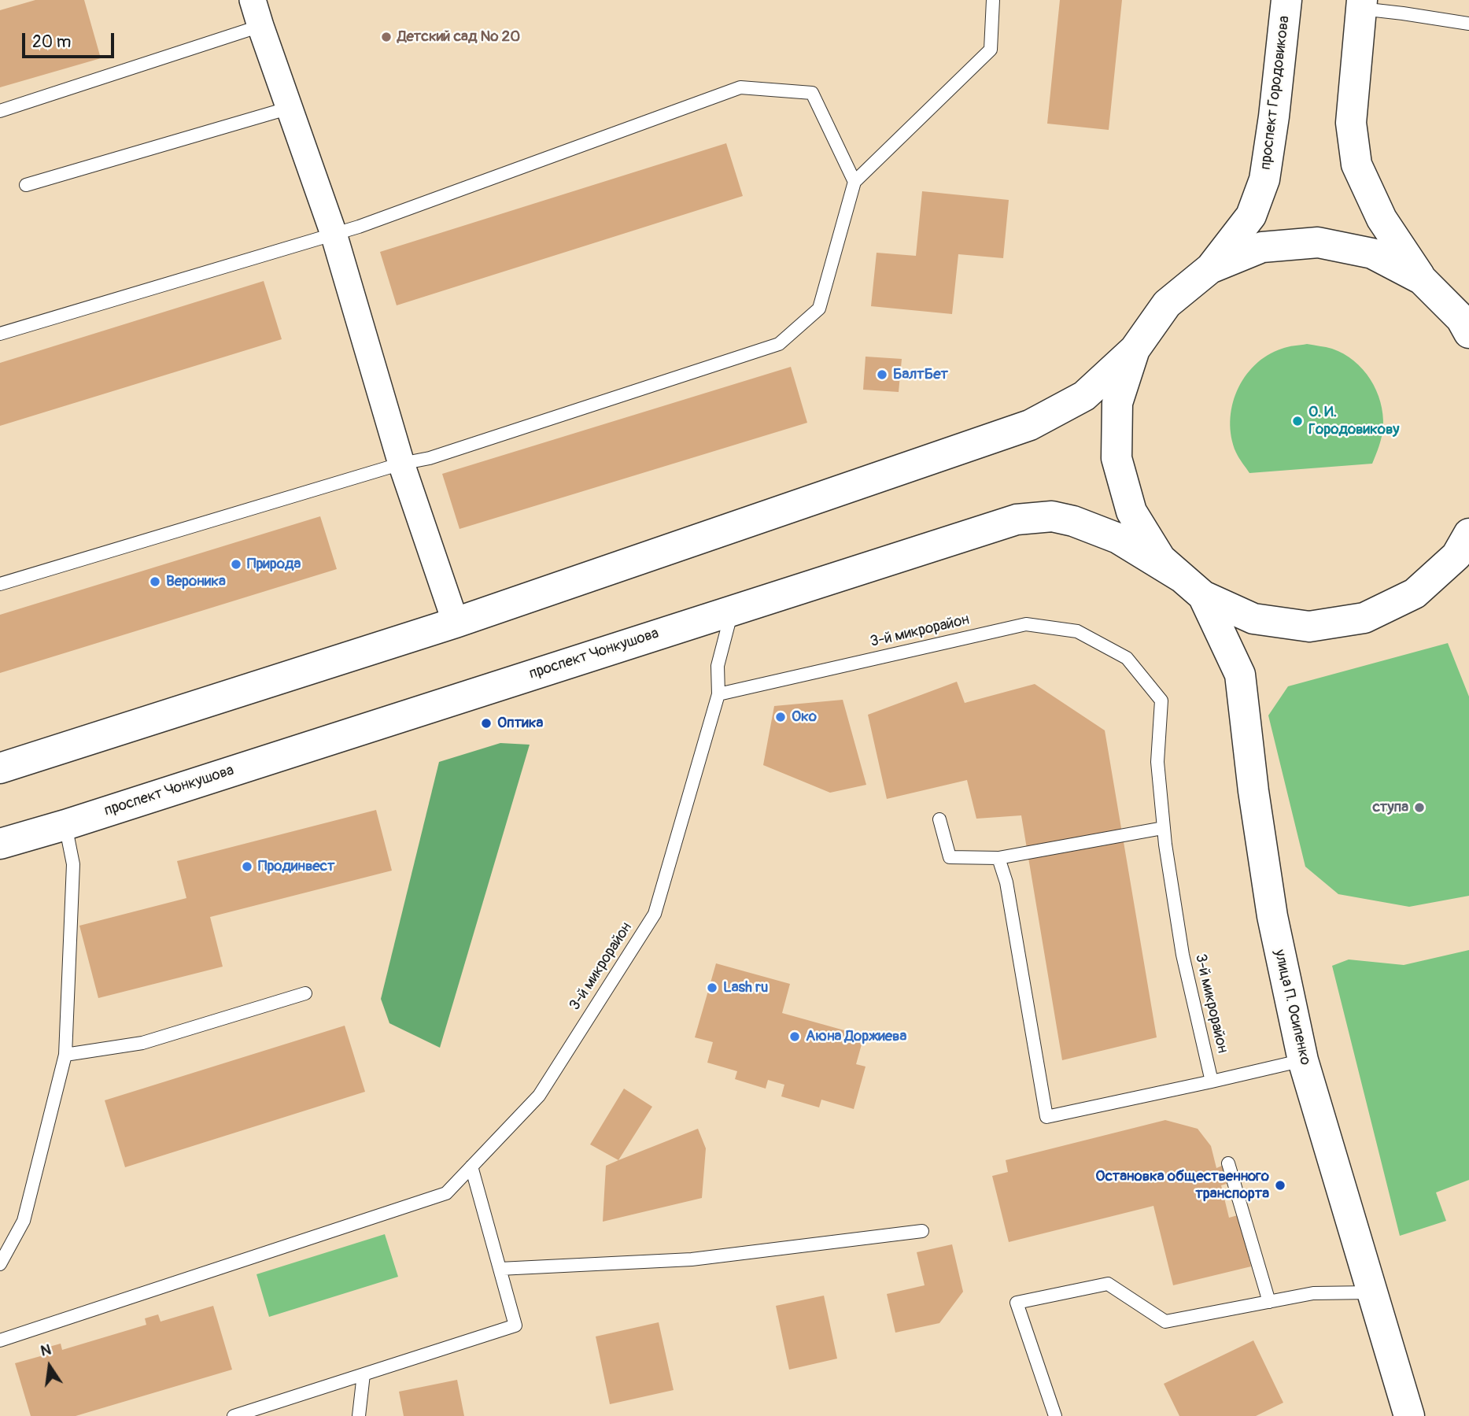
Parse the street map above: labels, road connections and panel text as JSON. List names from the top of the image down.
{
  "streets": {
    "main road": ["проспект Городовикова", "проспект Чонкушова", "улица П. Осипенко"],
    "lane": ["3-й микрорайон"]
  },
  "crossings": [
    ["проспект Чонкушова", "улица П. Осипенко"]
  ],
  "places": [
    "Детский сад № 20",
    "БалтБет",
    "О. И. Городовикову",
    "Природа",
    "Вероника",
    "Око",
    "Оптика",
    "ступа",
    "Продинвест",
    "Lash ru",
    "Аюна Доржиева",
    "Остановка общественного транспорта"
  ],
  "scale_bar": "20 m",
  "north": "top"
}
